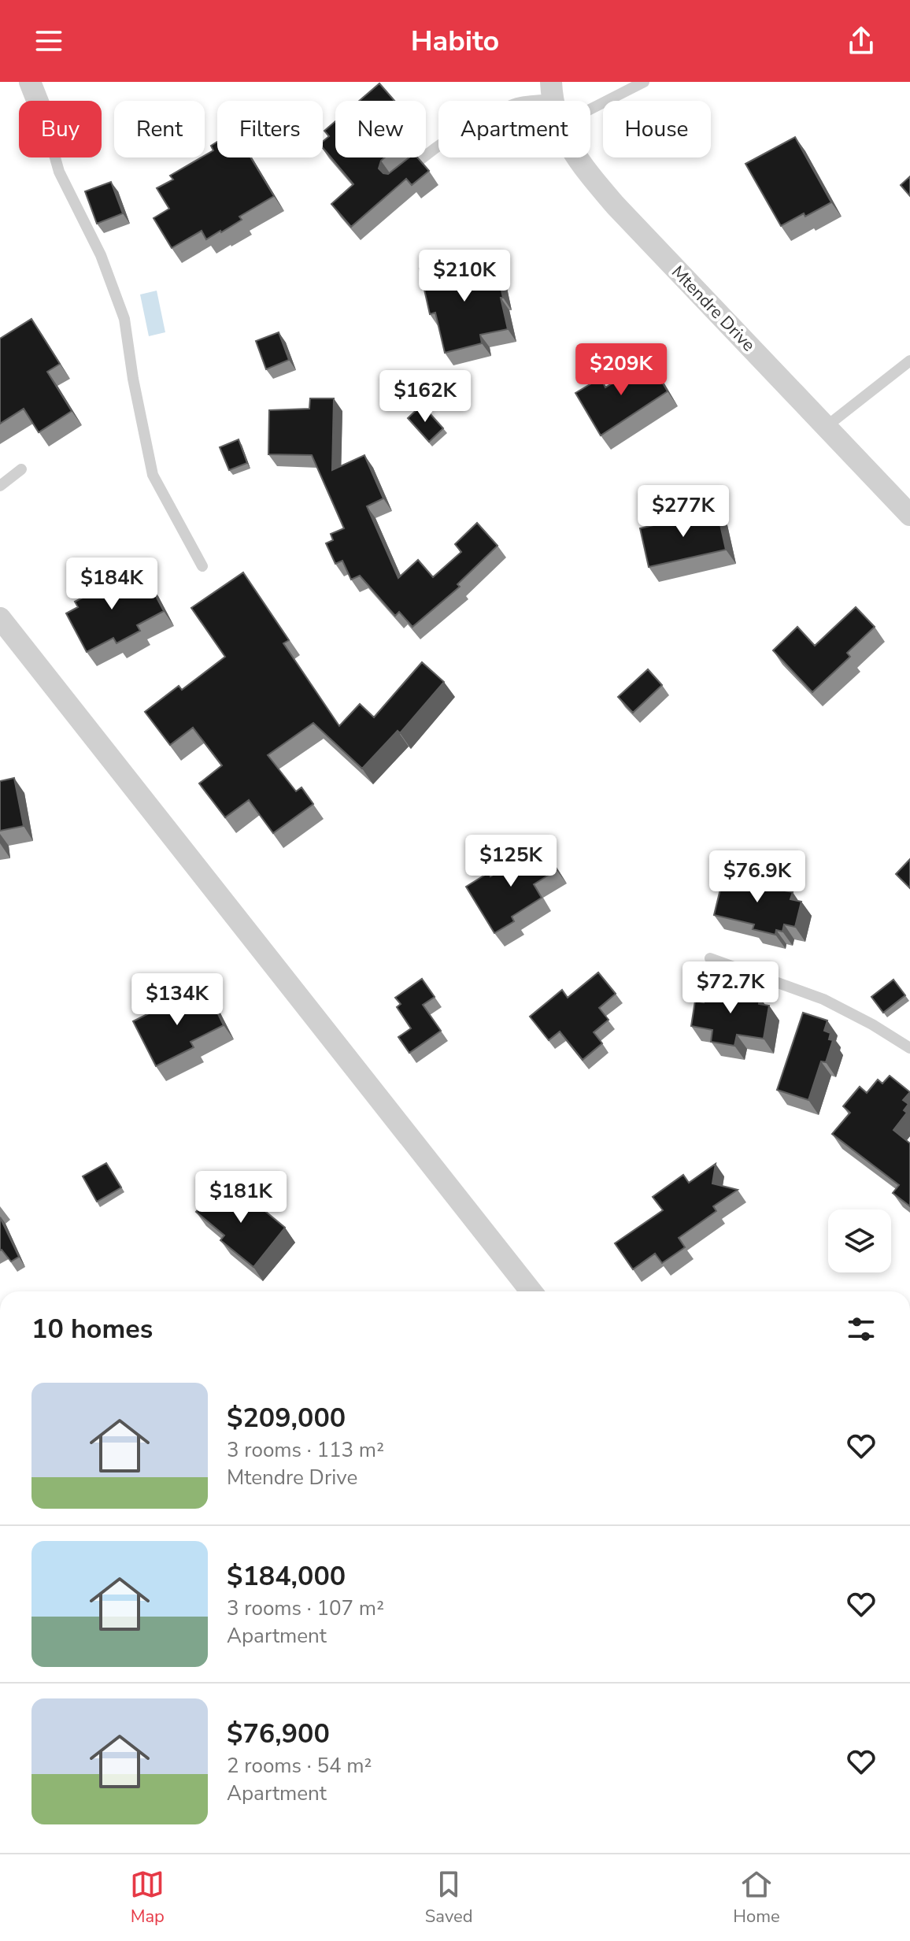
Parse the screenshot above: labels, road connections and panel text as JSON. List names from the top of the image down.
{
  "streets": {
    "street": ["Mtendre Drive"]
  },
  "page": {
    "header": "Habito",
    "chip": [
      "Buy",
      "Rent",
      "Filters",
      "New",
      "Apartment",
      "House"
    ],
    "price": [
      "$210K",
      "$209K",
      "$162K",
      "$277K",
      "$184K",
      "$125K",
      "$76.9K",
      "$72.7K",
      "$134K",
      "$181K"
    ],
    "heading": "10 homes",
    "list": [
      {
        "name": "$209,000",
        "note": "3 rooms · 113 m² · Mtendre Drive"
      },
      {
        "name": "$184,000",
        "note": "3 rooms · 107 m² · Apartment"
      },
      {
        "name": "$76,900",
        "note": "2 rooms · 54 m² · Apartment"
      }
    ],
    "tabs": ["Map", "Saved", "Home"]
  }
}
